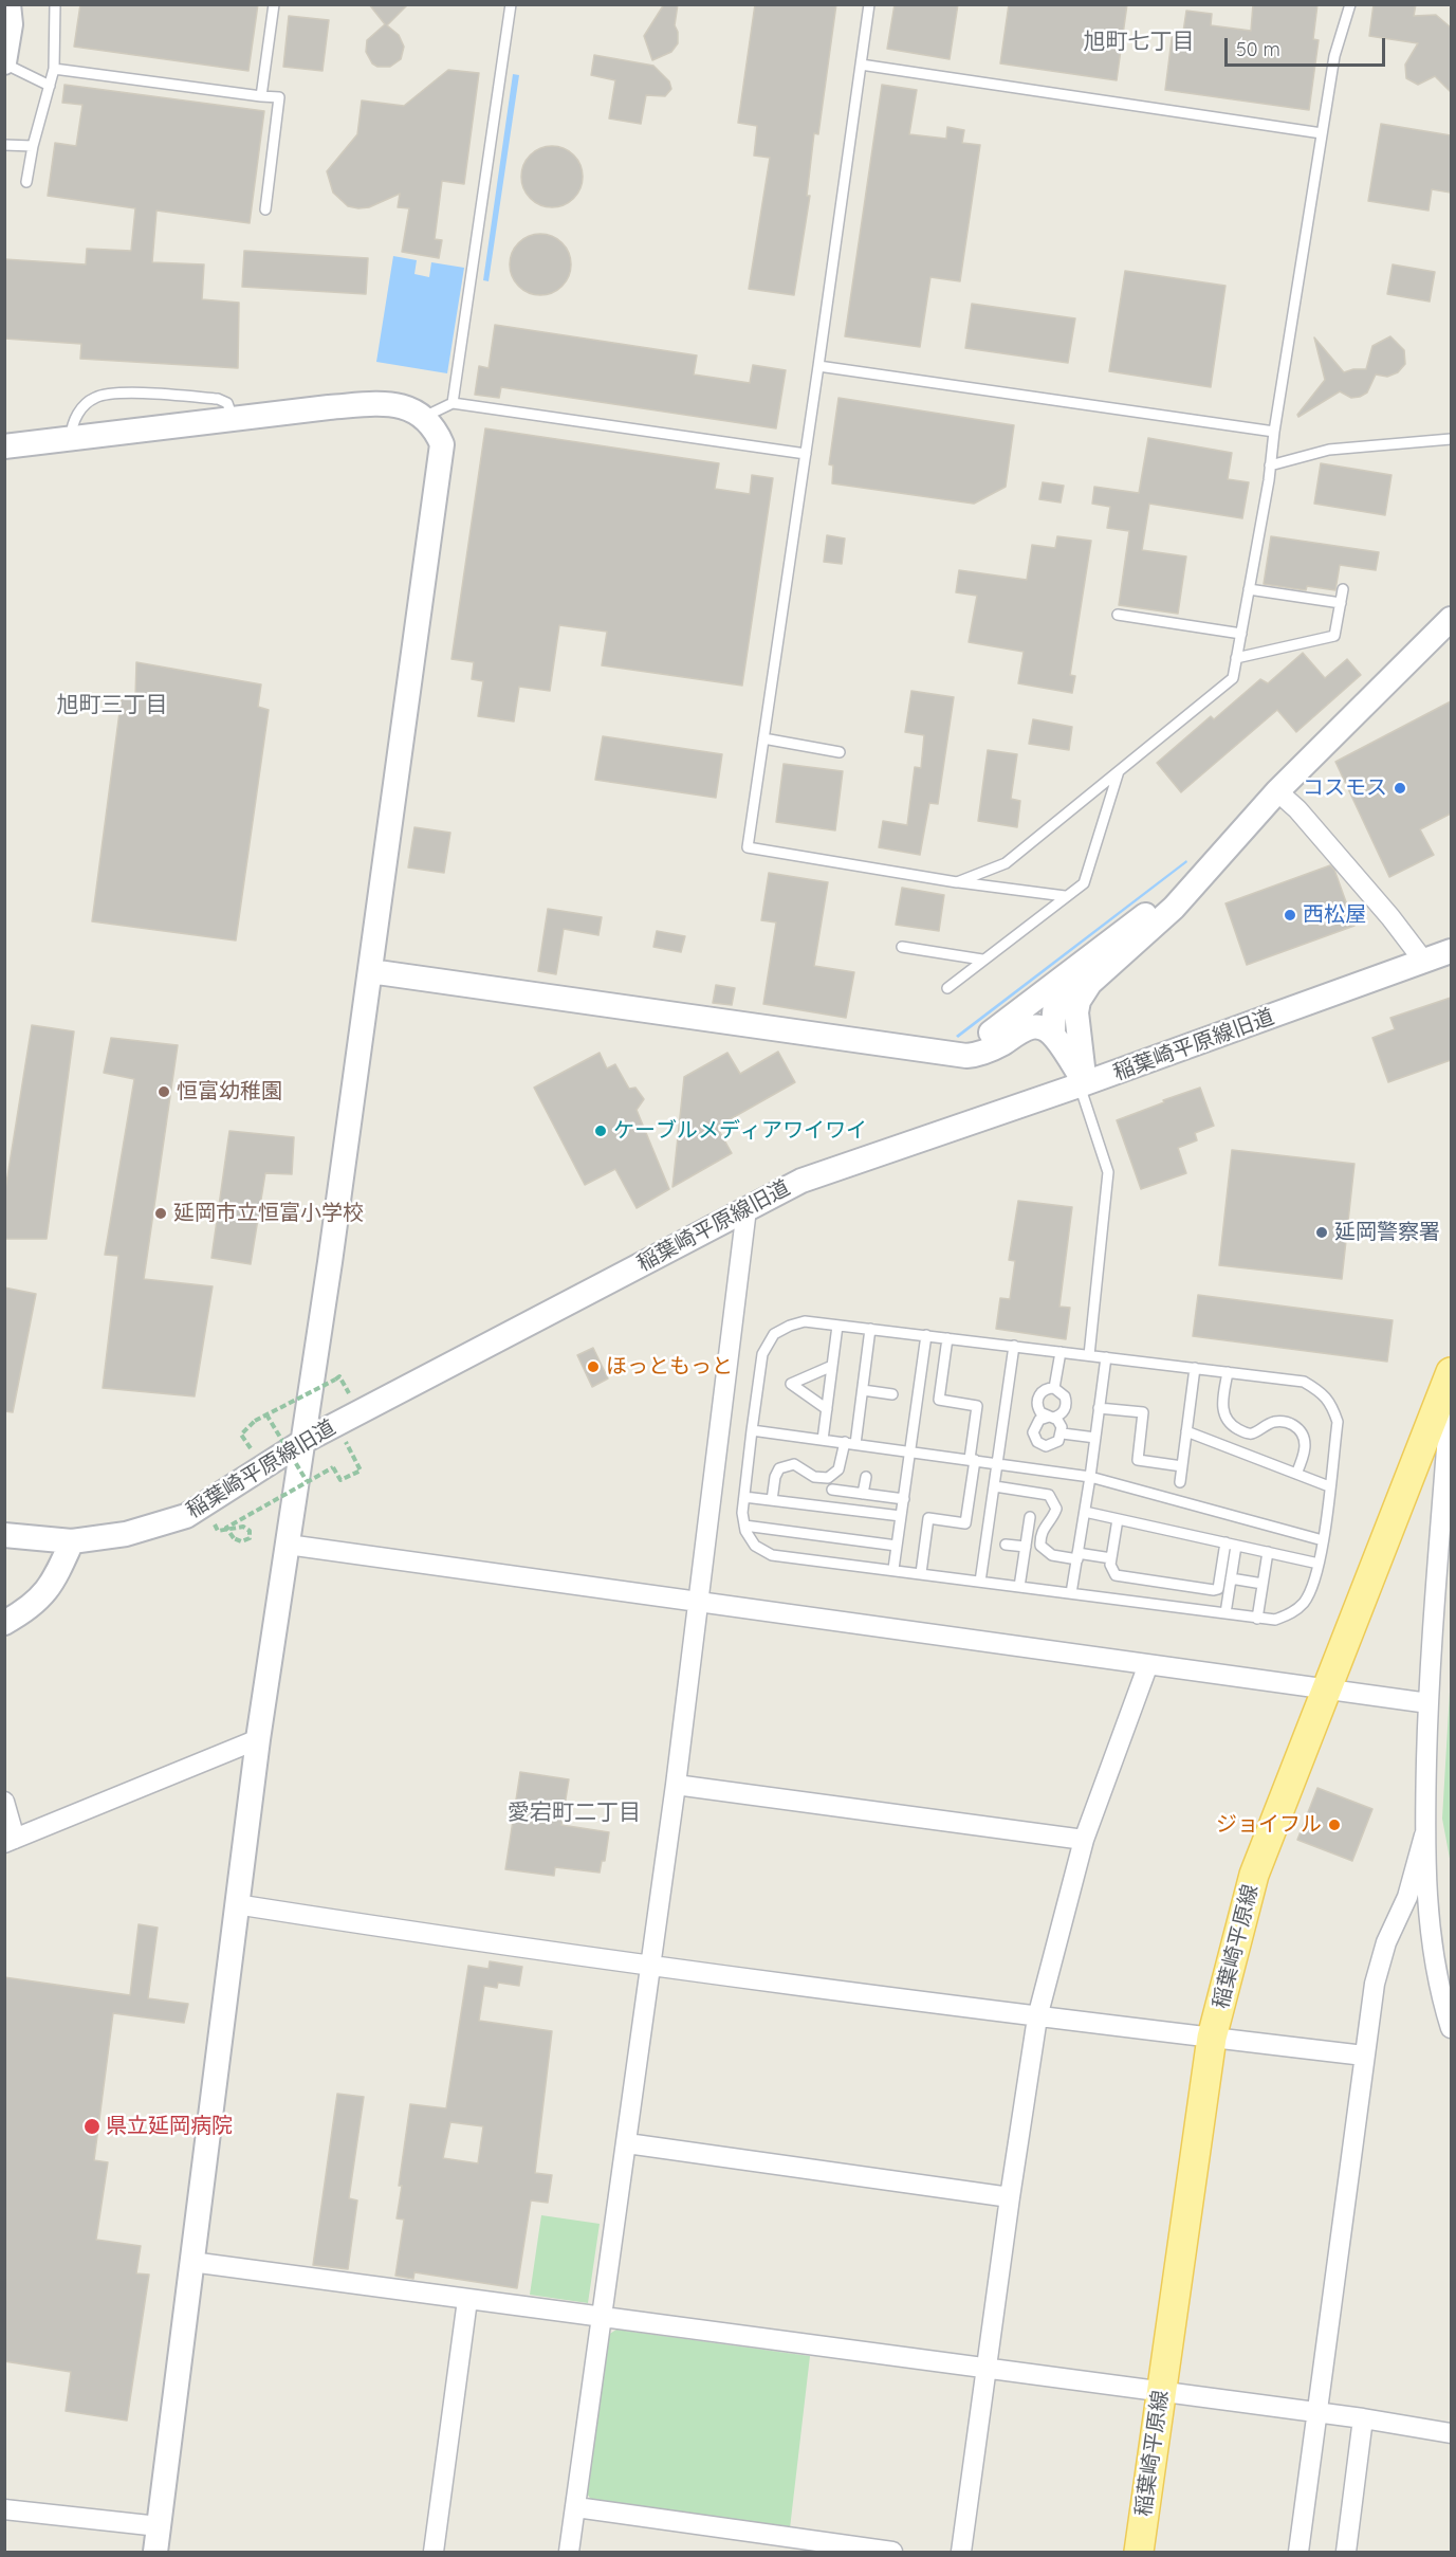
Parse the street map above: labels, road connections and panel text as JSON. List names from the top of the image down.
{
  "streets": {
    "main road": ["稲葉崎平原線"],
    "street": ["稲葉崎平原線旧道"]
  },
  "districts": ["旭町七丁目", "旭町三丁目", "愛宕町二丁目"],
  "places": [
    "コスモス",
    "西松屋",
    "恒富幼稚園",
    "ケーブルメディアワイワイ",
    "延岡市立恒富小学校",
    "延岡警察署",
    "ほっともっと",
    "ジョイフル",
    "県立延岡病院"
  ],
  "scale_bar": "50 m"
}
